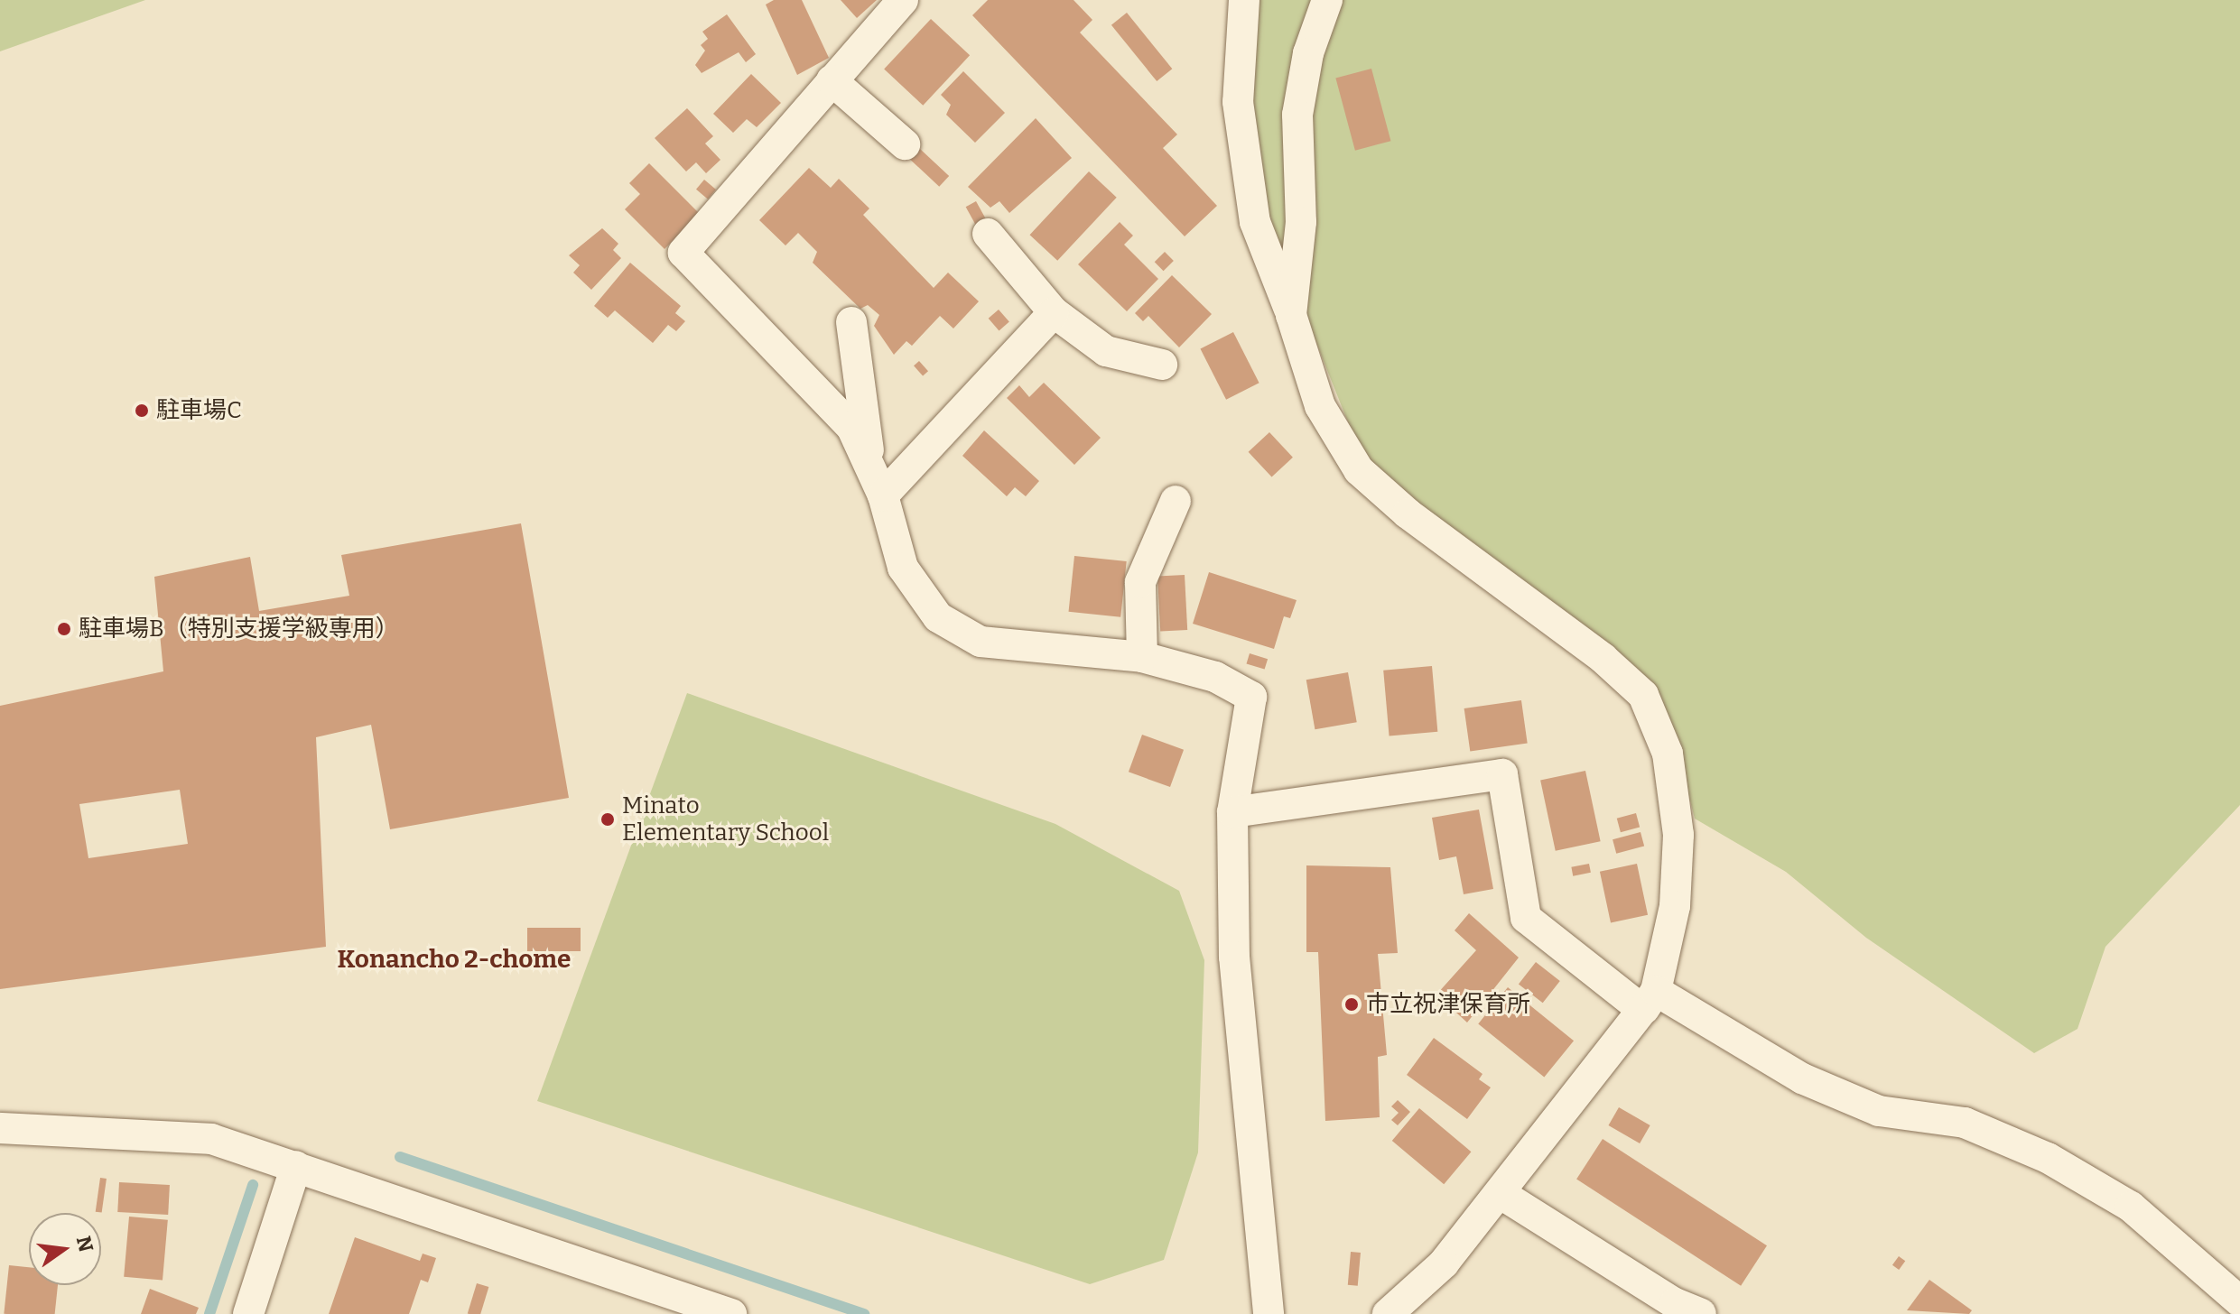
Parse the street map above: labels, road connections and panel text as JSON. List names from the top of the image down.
{
  "districts": ["Konancho 2-chome"],
  "places": [
    "駐車場C",
    "駐車場B（特別支援学級専用）",
    "Minato Elementary School",
    "市立祝津保育所"
  ],
  "north": "right"
}
